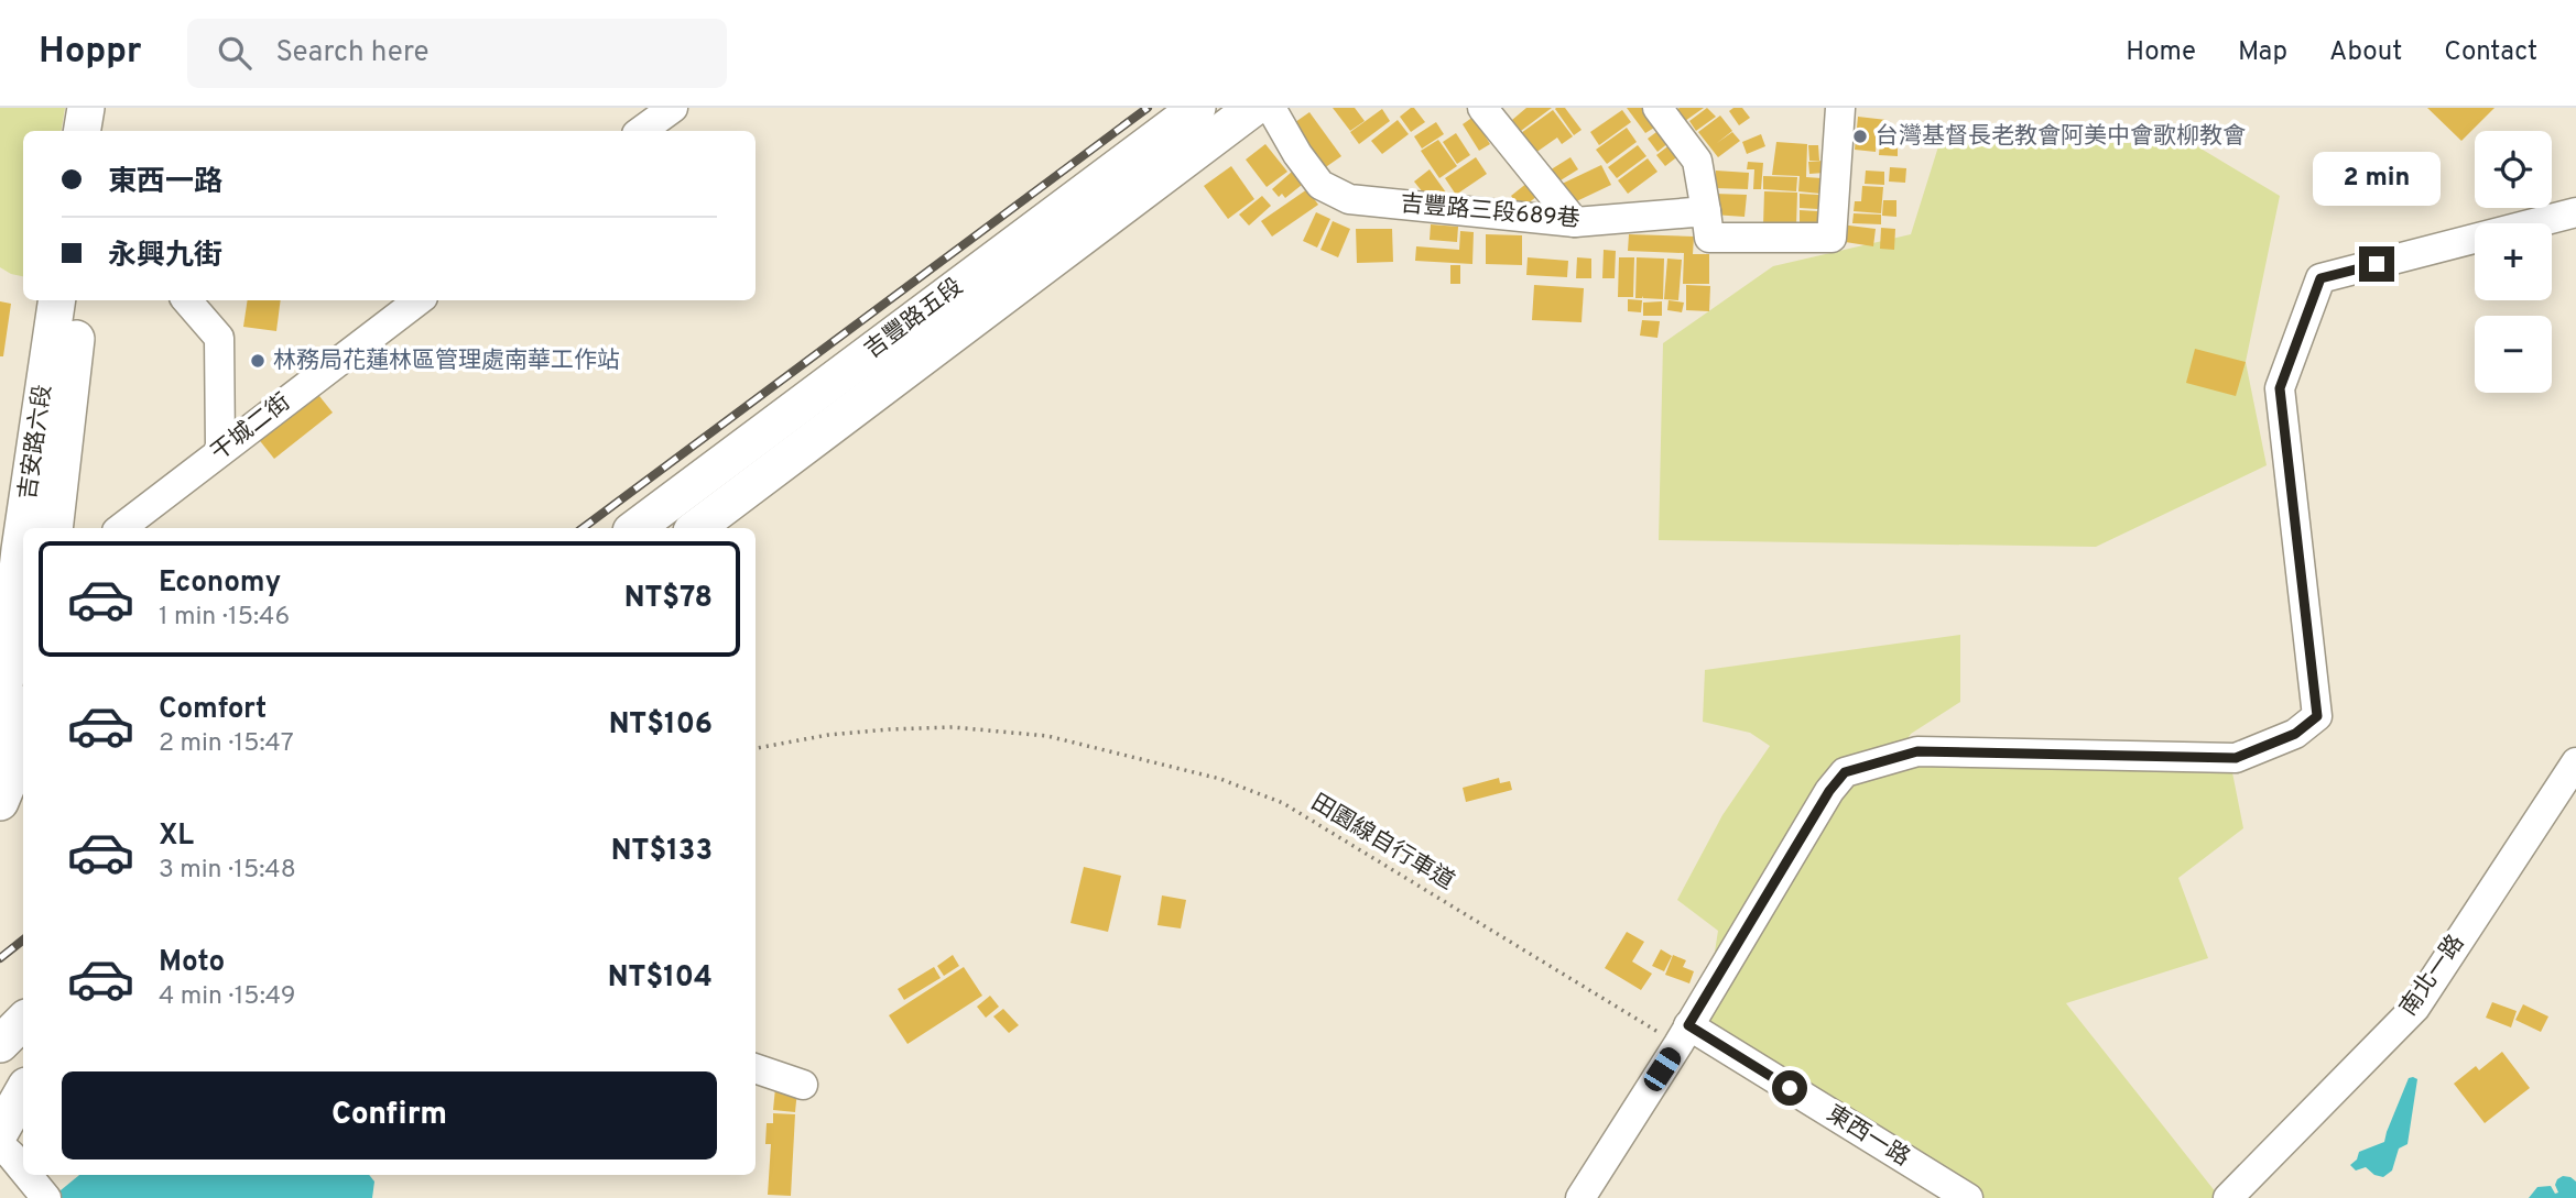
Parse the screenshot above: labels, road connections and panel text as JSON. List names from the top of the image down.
{
  "streets": {
    "main road": ["吉豐路五段", "吉安路六段"],
    "street": [
      "吉豐路三段689巷",
      "干城二街",
      "南北一路",
      "東西一路"
    ],
    "path": ["田園線自行車道"]
  },
  "crossings": [
    ["田園線自行車道", "東西一路"]
  ],
  "places": ["台灣基督長老教會阿美中會歌柳教會", "林務局花蓮林區管理處南華工作站"],
  "page": {
    "header": "Hoppr",
    "search": "Search here",
    "nav": [
      "Home",
      "Map",
      "About",
      "Contact"
    ],
    "map_buttons": ["+", "−"],
    "banner": ["東西一路", "永興九街"],
    "bubble": "2 min",
    "list": [
      {
        "name": "Economy",
        "note": "1 min · 15:46",
        "value": "NT$78"
      },
      {
        "name": "Comfort",
        "note": "2 min · 15:47",
        "value": "NT$106"
      },
      {
        "name": "XL",
        "note": "3 min · 15:48",
        "value": "NT$133"
      },
      {
        "name": "Moto",
        "note": "4 min · 15:49",
        "value": "NT$104"
      }
    ],
    "buttons": "Confirm"
  }
}
